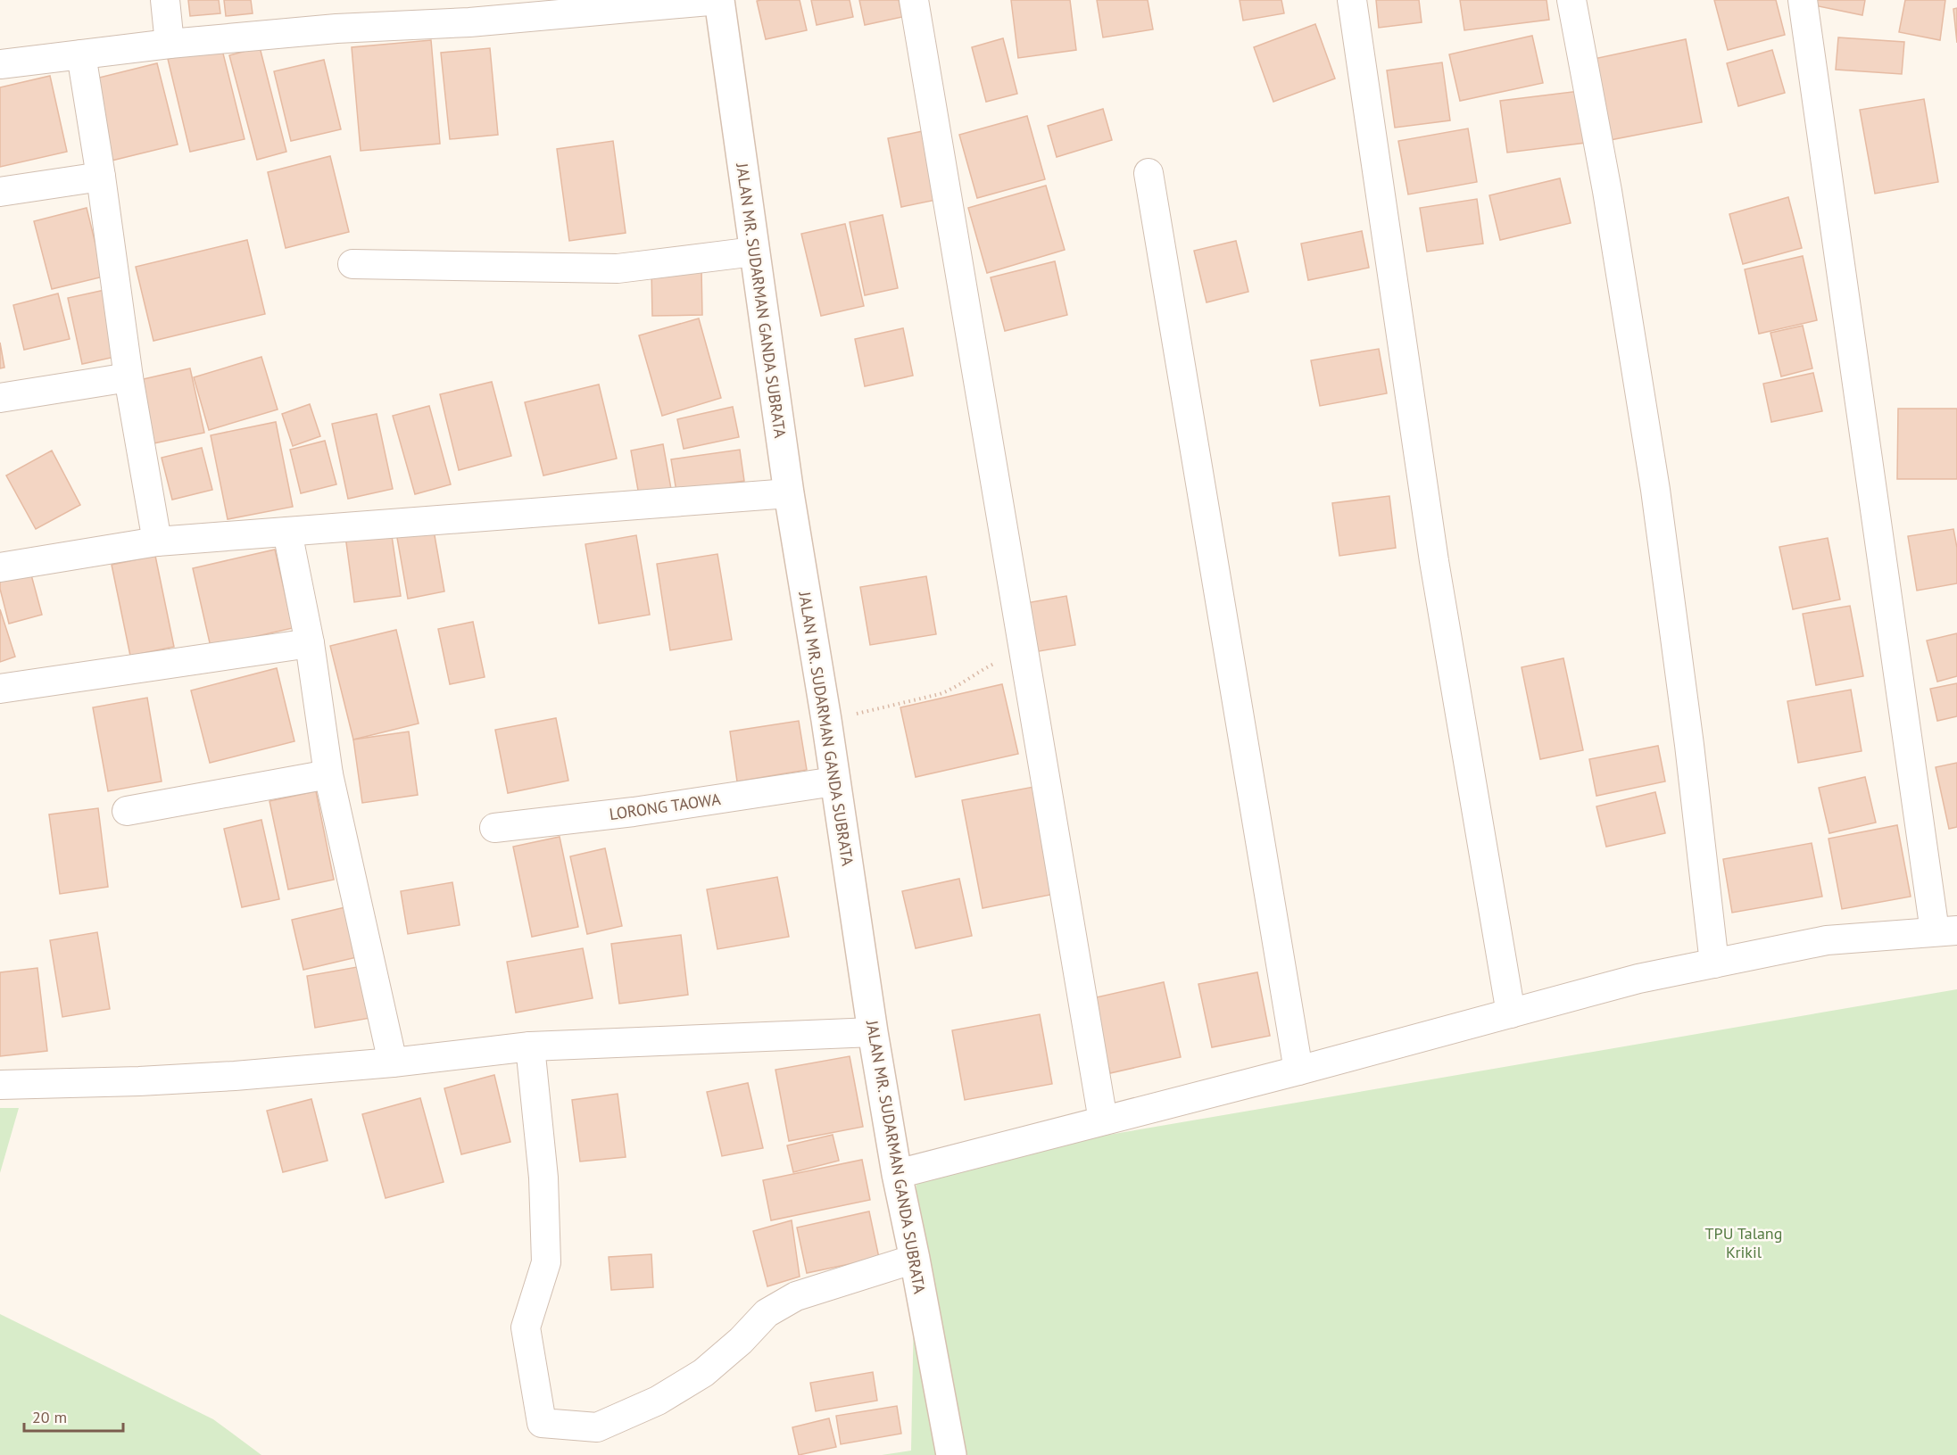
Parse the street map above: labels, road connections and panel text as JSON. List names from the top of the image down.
{
  "streets": {
    "street": ["JALAN MR. SUDARMAN GANDA SUBRATA", "LORONG TAOWA"]
  },
  "crossings": [
    ["JALAN MR. SUDARMAN GANDA SUBRATA", "LORONG TAOWA"]
  ],
  "parks": ["TPU Talang Krikil"],
  "scale_bar": "20 m"
}
